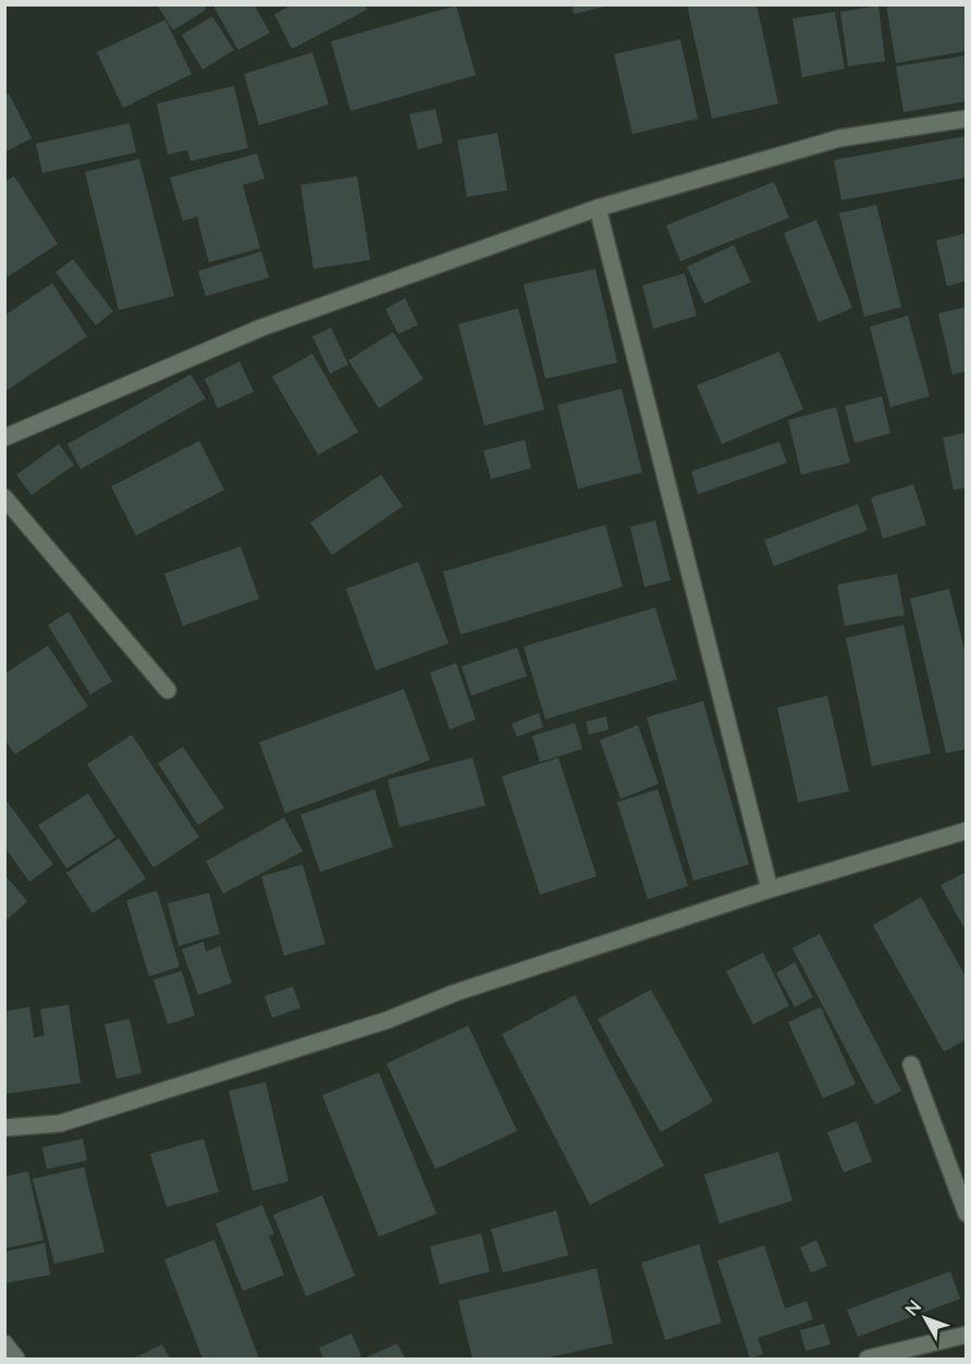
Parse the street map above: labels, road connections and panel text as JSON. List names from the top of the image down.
{
  "north": "top left"
}
